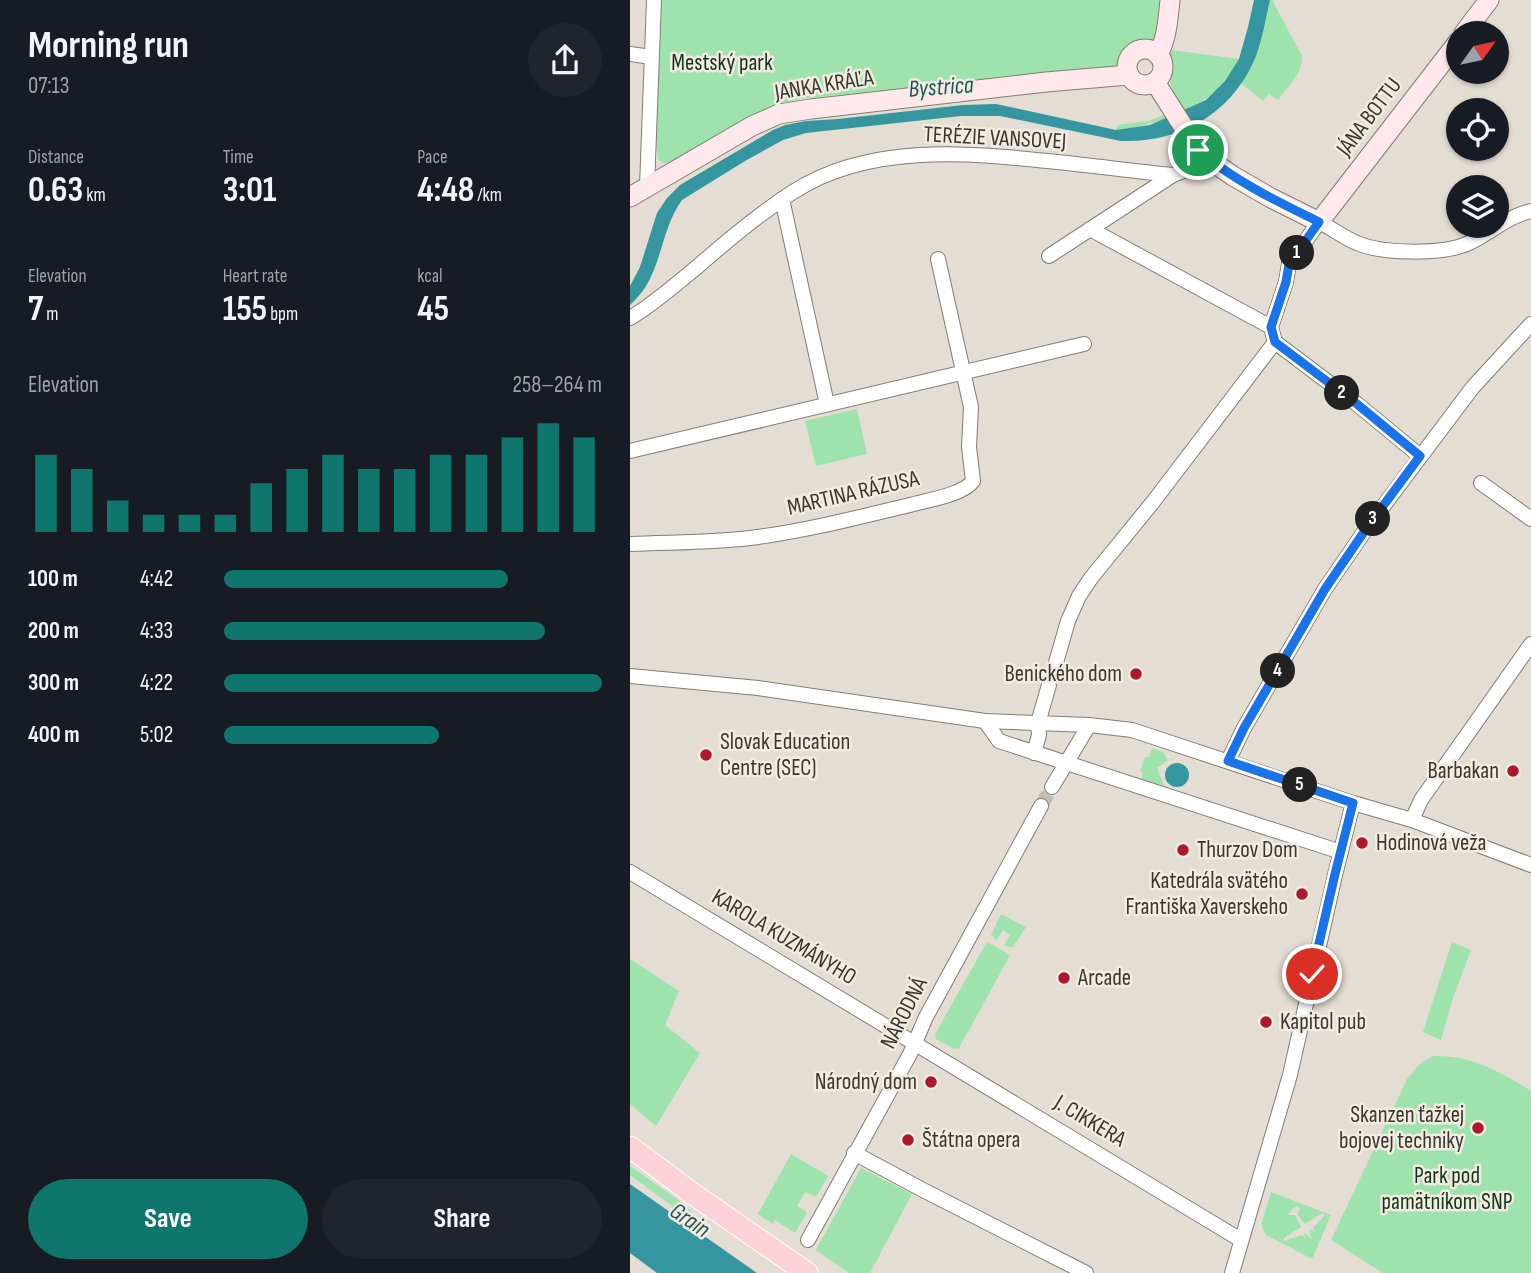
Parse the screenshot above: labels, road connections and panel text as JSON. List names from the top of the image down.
{
  "streets": {
    "street": [
      "JANKA KRÁĽA",
      "JÁNA BOTTU",
      "TERÉZIE VANSOVEJ",
      "MARTINA RÁZUSA",
      "KAROLA KUZMÁNYHO",
      "NÁRODNÁ",
      "J. CIKKERA"
    ]
  },
  "crossings": [
    ["KAROLA KUZMÁNYHO", "NÁRODNÁ"],
    ["KAROLA KUZMÁNYHO", "J. CIKKERA"],
    ["NÁRODNÁ", "J. CIKKERA"]
  ],
  "water": ["Bystrica", "Grain"],
  "parks": ["Mestský park", "Park pod pamätníkom SNP"],
  "places": [
    "Benického dom",
    "Slovak Education Centre (SEC)",
    "Barbakan",
    "Hodinová veža",
    "Thurzov Dom",
    "Katedrála svätého Františka Xaverskeho",
    "Arcade",
    "Kapitol pub",
    "Národný dom",
    "Skanzen ťažkej bojovej techniky",
    "Štátna opera"
  ],
  "north": "top right",
  "page": {
    "heading": ["Morning run", "07:13"],
    "stats": [
      ["Distance", "0.63 km"],
      ["Time", "3:01"],
      ["Pace", "4:48 /km"],
      ["Elevation", "7 m"],
      ["Heart rate", "155 bpm"],
      ["kcal", "45"]
    ],
    "pins": [
      "1",
      "2",
      "3",
      "4",
      "5"
    ],
    "chart": ["Elevation", "258–264 m"],
    "list": [
      {
        "name": "100 m",
        "note": "4:42"
      },
      {
        "name": "200 m",
        "note": "4:33"
      },
      {
        "name": "300 m",
        "note": "4:22"
      },
      {
        "name": "400 m",
        "note": "5:02"
      }
    ],
    "buttons": ["Save", "Share"]
  }
}
